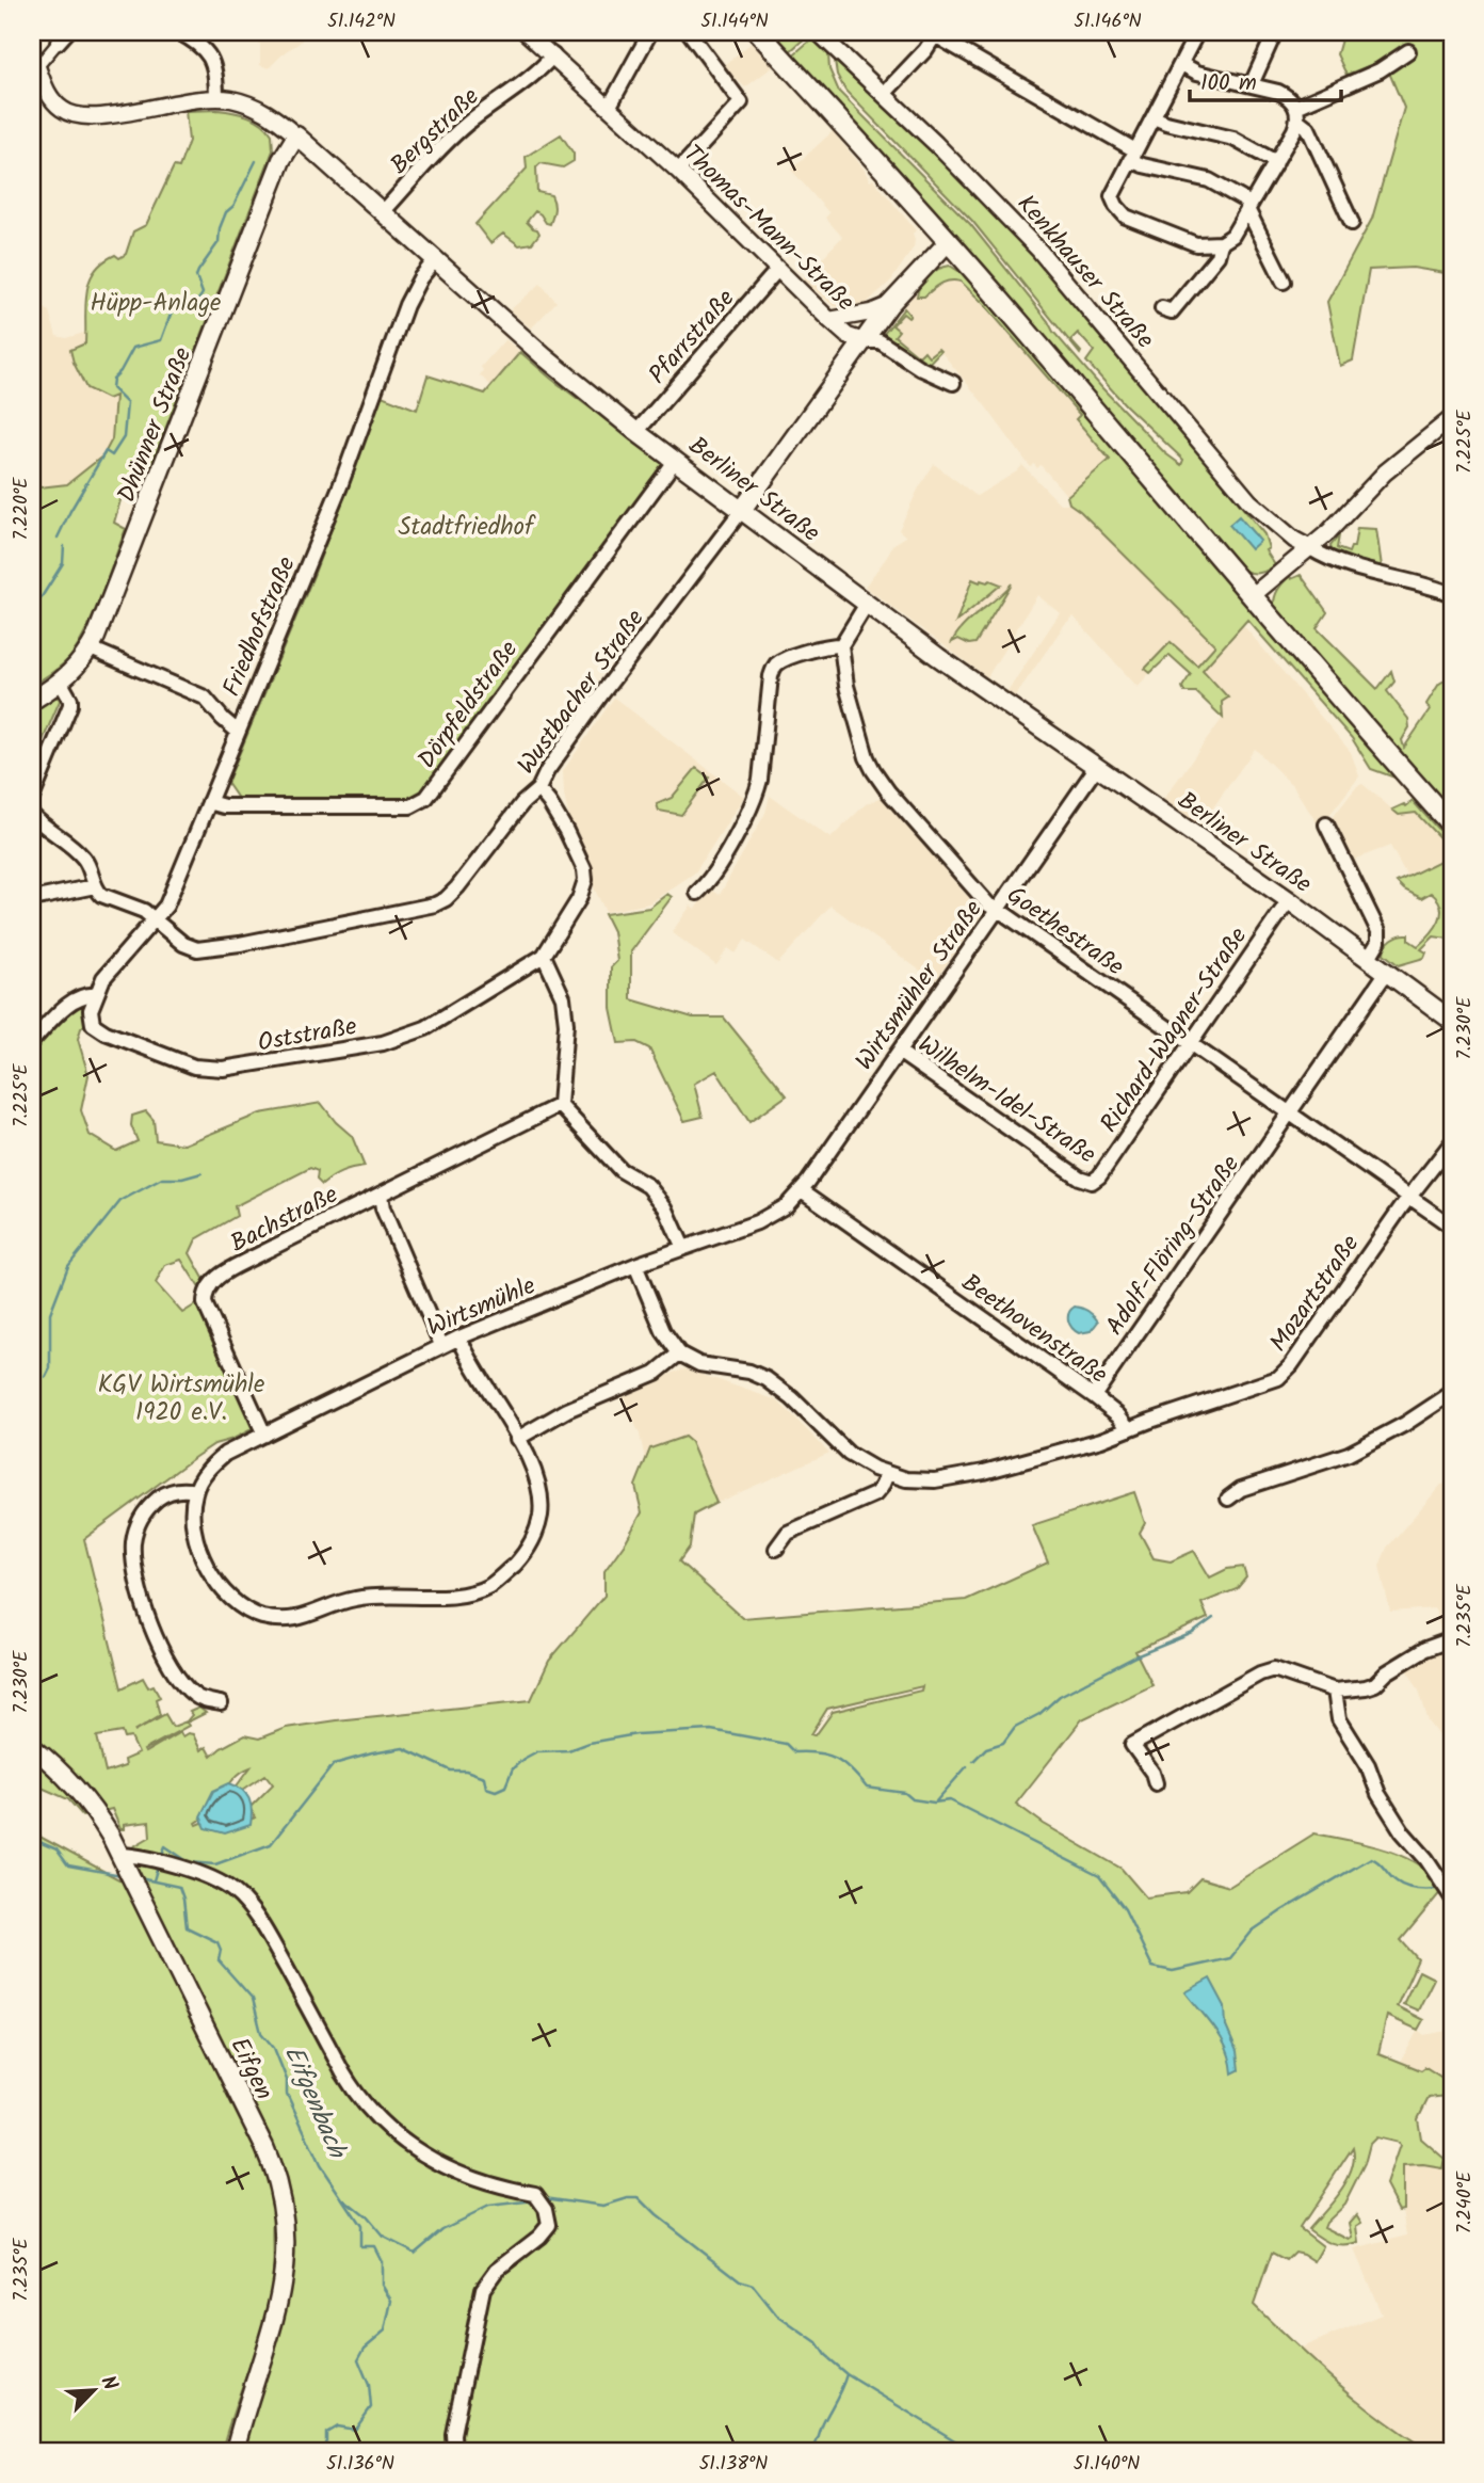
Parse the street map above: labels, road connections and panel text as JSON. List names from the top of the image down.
{
  "streets": {
    "main road": [
      "Thomas-Mann-Straße",
      "Dhünner Straße",
      "Berliner Straße",
      "Eifgen"
    ],
    "street": [
      "Bergstraße",
      "Kenkhauser Straße",
      "Pfarrstraße",
      "Friedhofstraße",
      "Wustbacher Straße",
      "Dörpfeldstraße",
      "Goethestraße",
      "Wirtsmühler Straße",
      "Richard-Wagner-Straße",
      "Oststraße",
      "Wilhelm-Idel-Straße",
      "Bachstraße",
      "Adolf-Flöring-Straße",
      "Mozartstraße",
      "Wirtsmühle",
      "Beethovenstraße"
    ]
  },
  "crossings": [
    ["Bergstraße", "Thomas-Mann-Straße"],
    ["Bergstraße", "Berliner Straße"],
    ["Thomas-Mann-Straße", "Pfarrstraße"],
    ["Thomas-Mann-Straße", "Berliner Straße"],
    ["Thomas-Mann-Straße", "Wustbacher Straße"],
    ["Pfarrstraße", "Berliner Straße"],
    ["Dhünner Straße", "Berliner Straße"],
    ["Berliner Straße", "Friedhofstraße"],
    ["Berliner Straße", "Wustbacher Straße"],
    ["Berliner Straße", "Dörpfeldstraße"],
    ["Berliner Straße", "Wirtsmühler Straße"],
    ["Berliner Straße", "Richard-Wagner-Straße"],
    ["Berliner Straße", "Adolf-Flöring-Straße"],
    ["Friedhofstraße", "Wustbacher Straße"],
    ["Friedhofstraße", "Dörpfeldstraße"],
    ["Friedhofstraße", "Oststraße"],
    ["Goethestraße", "Wirtsmühler Straße"],
    ["Goethestraße", "Richard-Wagner-Straße"],
    ["Goethestraße", "Adolf-Flöring-Straße"],
    ["Goethestraße", "Mozartstraße"],
    ["Wirtsmühler Straße", "Wilhelm-Idel-Straße"],
    ["Wirtsmühler Straße", "Wirtsmühle"],
    ["Wirtsmühler Straße", "Beethovenstraße"],
    ["Richard-Wagner-Straße", "Wilhelm-Idel-Straße"],
    ["Bachstraße", "Wirtsmühle"],
    ["Adolf-Flöring-Straße", "Beethovenstraße"],
    ["Mozartstraße", "Beethovenstraße"],
    ["Wirtsmühle", "Beethovenstraße"]
  ],
  "water": ["Eifgenbach"],
  "parks": ["Hüpp-Anlage", "Stadtfriedhof", "KGV Wirtsmühle 1920 e.V."],
  "scale_bar": "100 m",
  "north": "top right",
  "coordinates": [
    "51.142°N",
    "51.144°N",
    "51.146°N",
    "7.225°E",
    "7.220°E",
    "7.230°E",
    "7.235°E",
    "7.240°E",
    "51.136°N",
    "51.138°N",
    "51.140°N"
  ]
}
